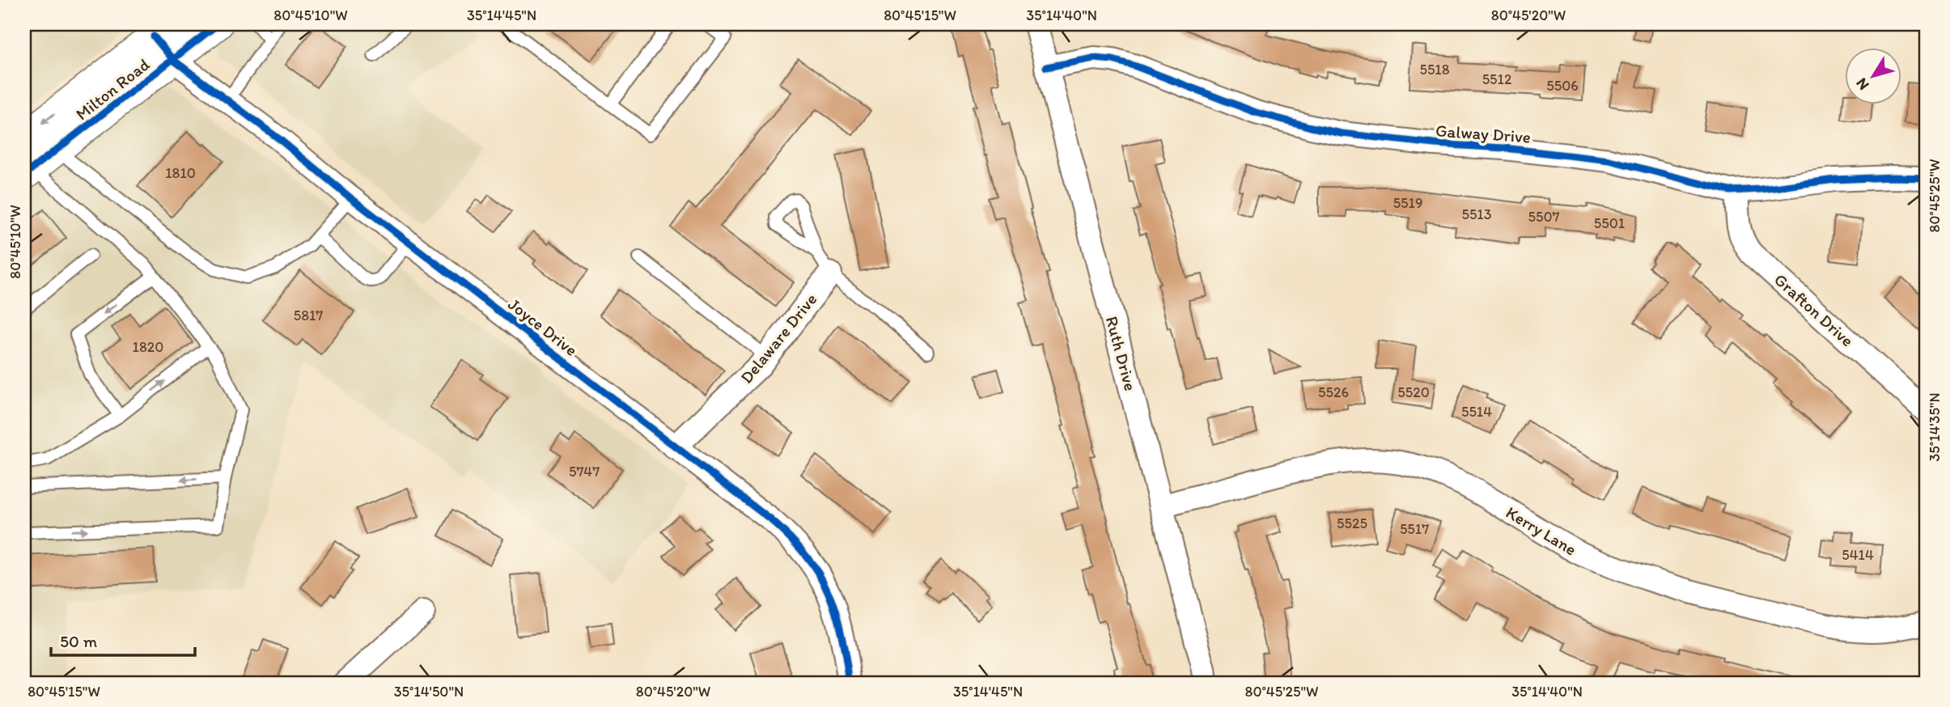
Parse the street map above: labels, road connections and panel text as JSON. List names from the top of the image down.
{
  "streets": {
    "street": [
      "Milton Road",
      "Galway Drive",
      "Grafton Drive",
      "Joyce Drive",
      "Delaware Drive",
      "Ruth Drive",
      "Kerry Lane"
    ]
  },
  "crossings": [
    ["Milton Road", "Joyce Drive"],
    ["Galway Drive", "Grafton Drive"],
    ["Galway Drive", "Ruth Drive"],
    ["Joyce Drive", "Delaware Drive"],
    ["Ruth Drive", "Kerry Lane"]
  ],
  "house_numbers": [
    "5518",
    "5512",
    "5506",
    "1810",
    "5519",
    "5513",
    "5507",
    "5501",
    "5817",
    "1820",
    "5526",
    "5520",
    "5514",
    "5747",
    "5525",
    "5517",
    "5414"
  ],
  "scale_bar": "50 m",
  "north": "bottom left",
  "coordinates": [
    "80°45'10\"W",
    "35°14'45\"N",
    "80°45'15\"W",
    "35°14'40\"N",
    "80°45'20\"W",
    "80°45'25\"W",
    "35°14'35\"N",
    "35°14'50\"N"
  ]
}
